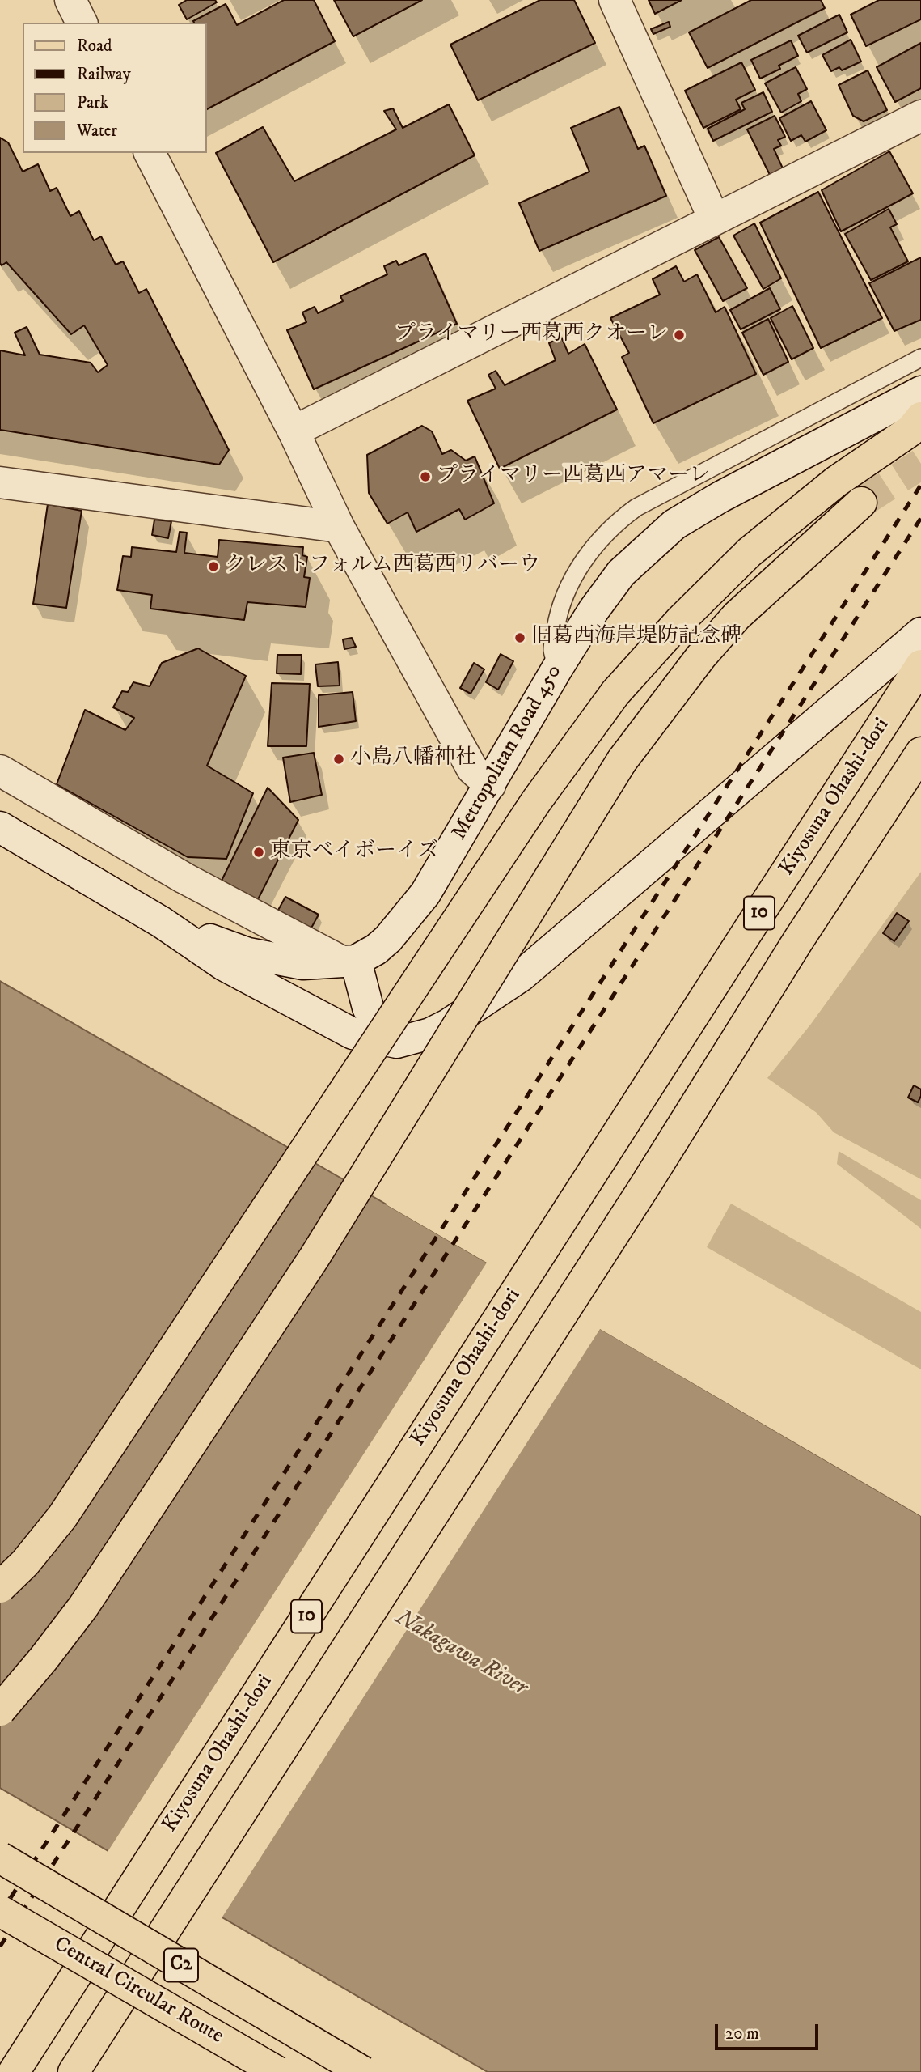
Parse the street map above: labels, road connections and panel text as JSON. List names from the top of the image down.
{
  "streets": {
    "main road": [
      "Kiyosuna Ohashi-dori",
      "10",
      "C2",
      "Central Circular Route"
    ],
    "street": ["Metropolitan Road 450"]
  },
  "water": ["Nakagawa River"],
  "places": [
    "プライマリー西葛西クオーレ",
    "プライマリー西葛西アマーレ",
    "クレストフォルム西葛西リバーウ",
    "旧葛西海岸堤防記念碑",
    "小島八幡神社",
    "東京ベイボーイズ"
  ],
  "legend": [
    "Road",
    "Railway",
    "Park",
    "Water"
  ],
  "scale_bar": "20 m"
}
